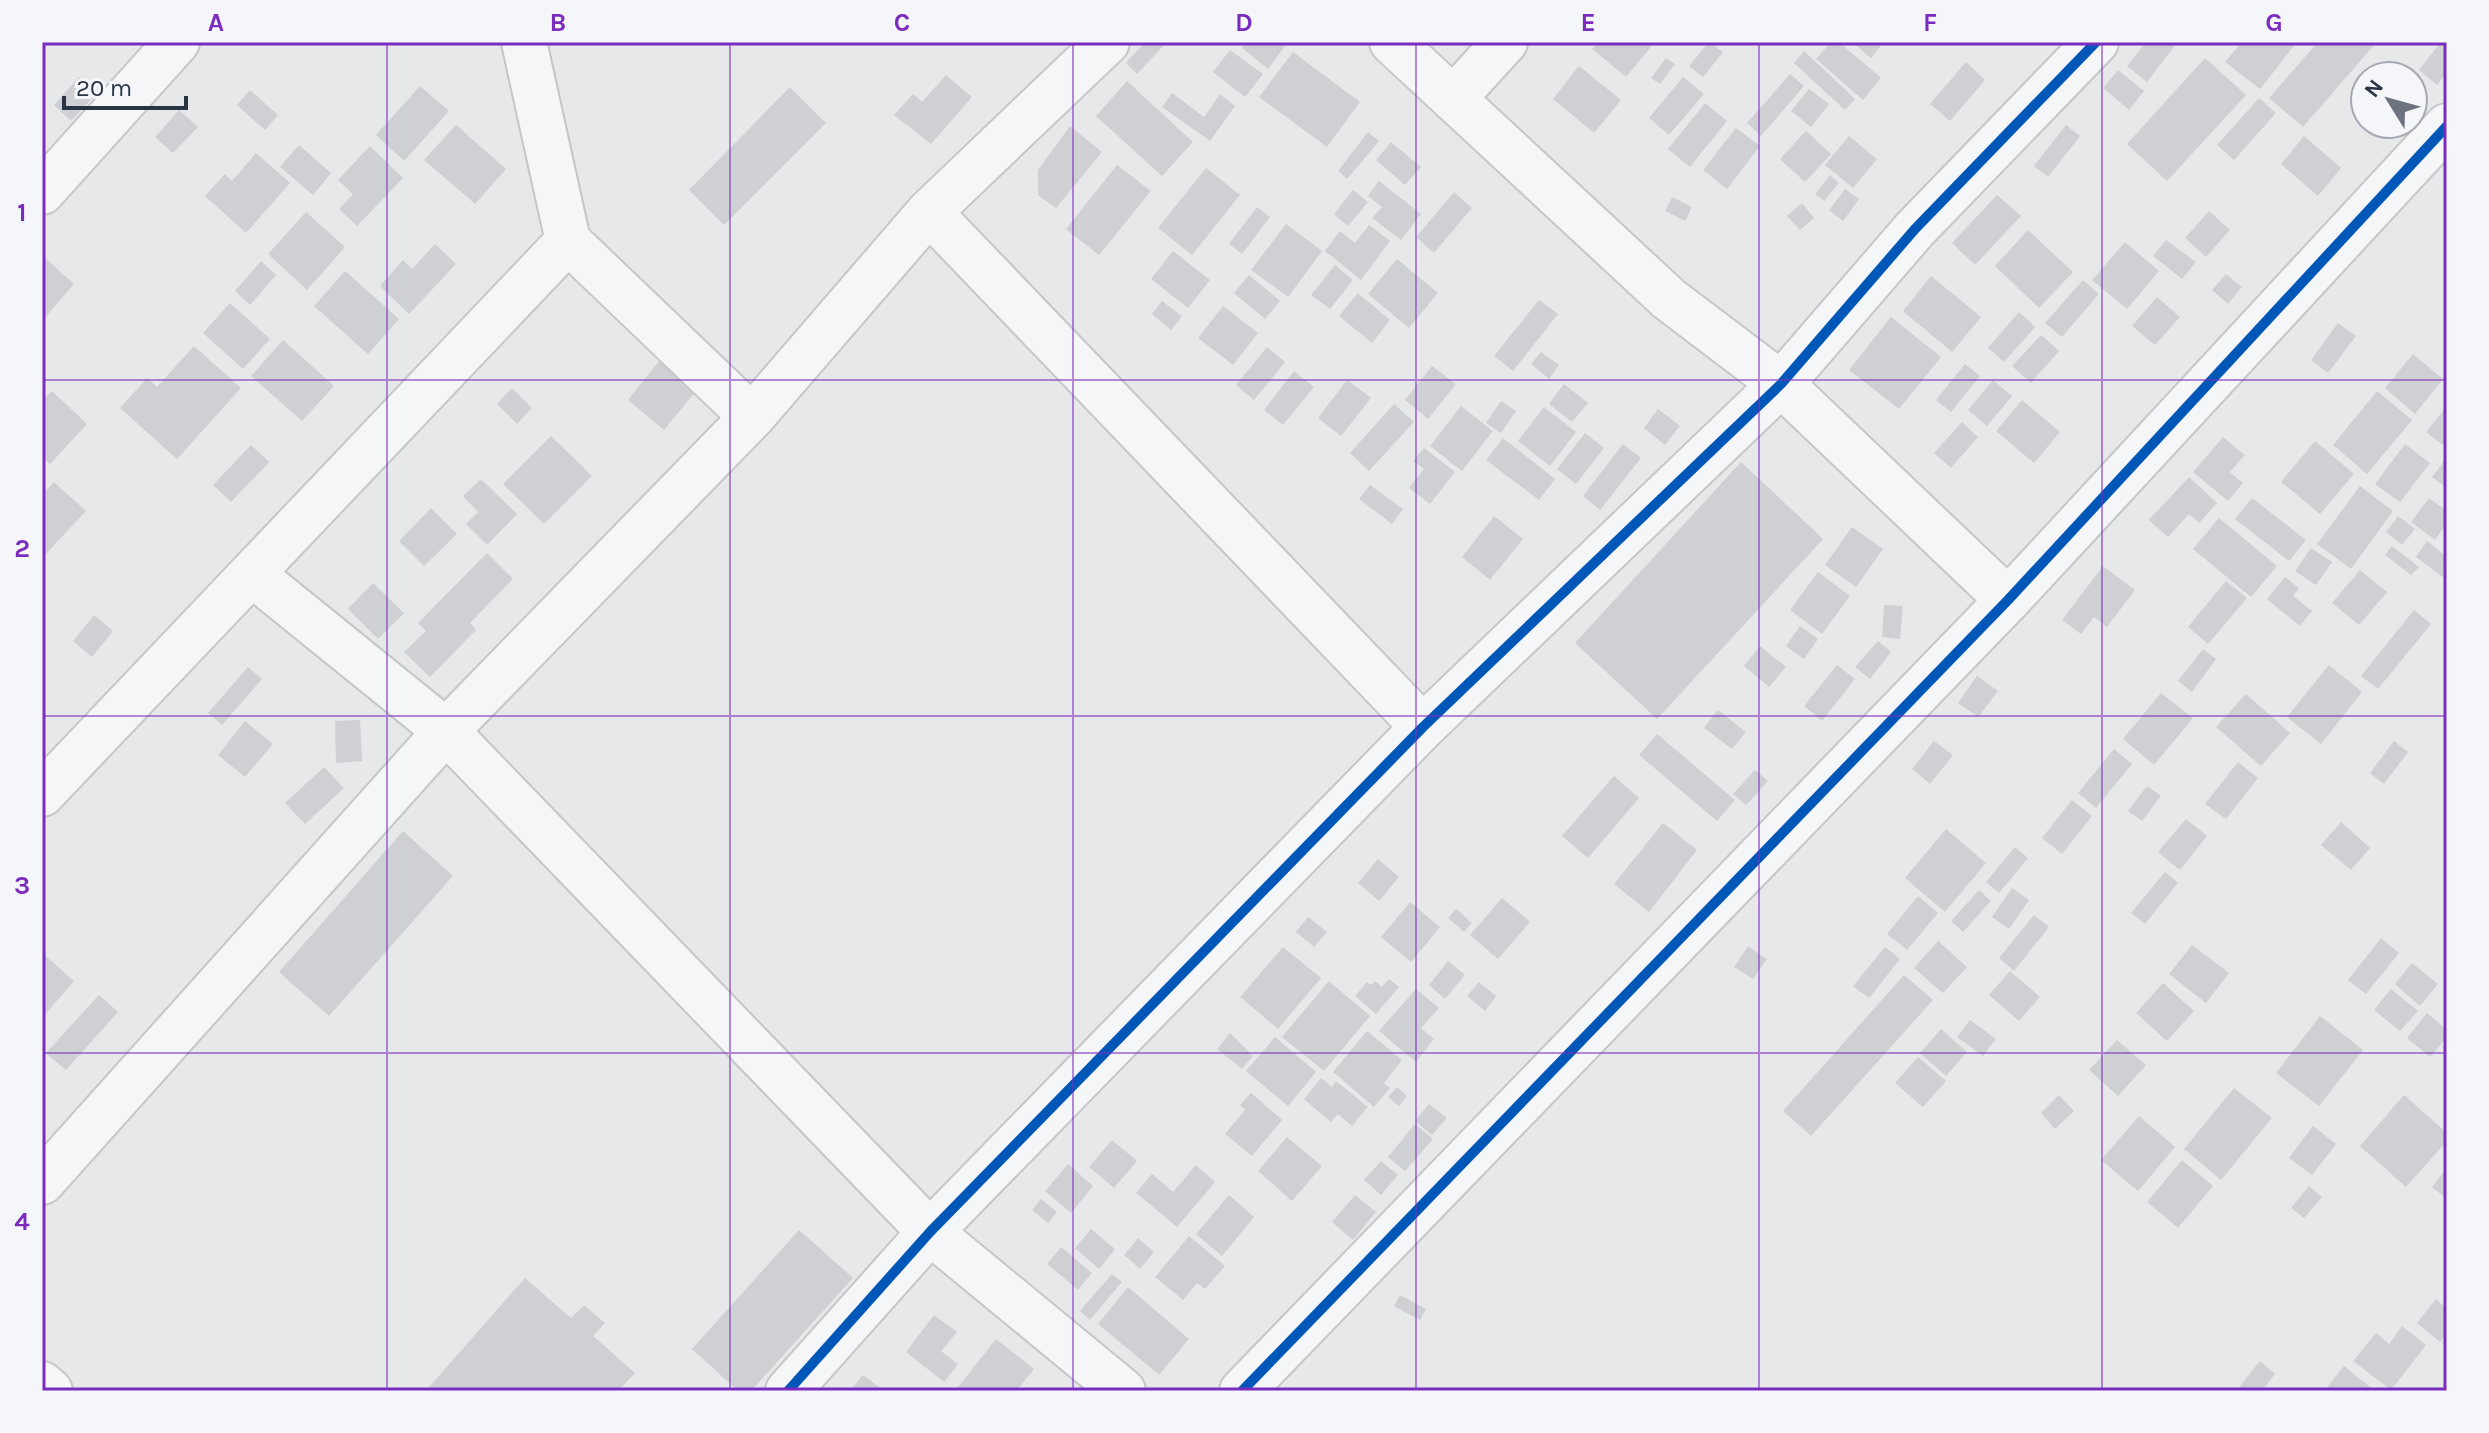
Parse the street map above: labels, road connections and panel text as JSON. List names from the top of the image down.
{
  "scale_bar": "20 m",
  "north": "top left",
  "grid": {
    "columns": [
      "A",
      "B",
      "C",
      "D",
      "E",
      "F",
      "G"
    ],
    "rows": [
      "1",
      "2",
      "3",
      "4"
    ]
  }
}
